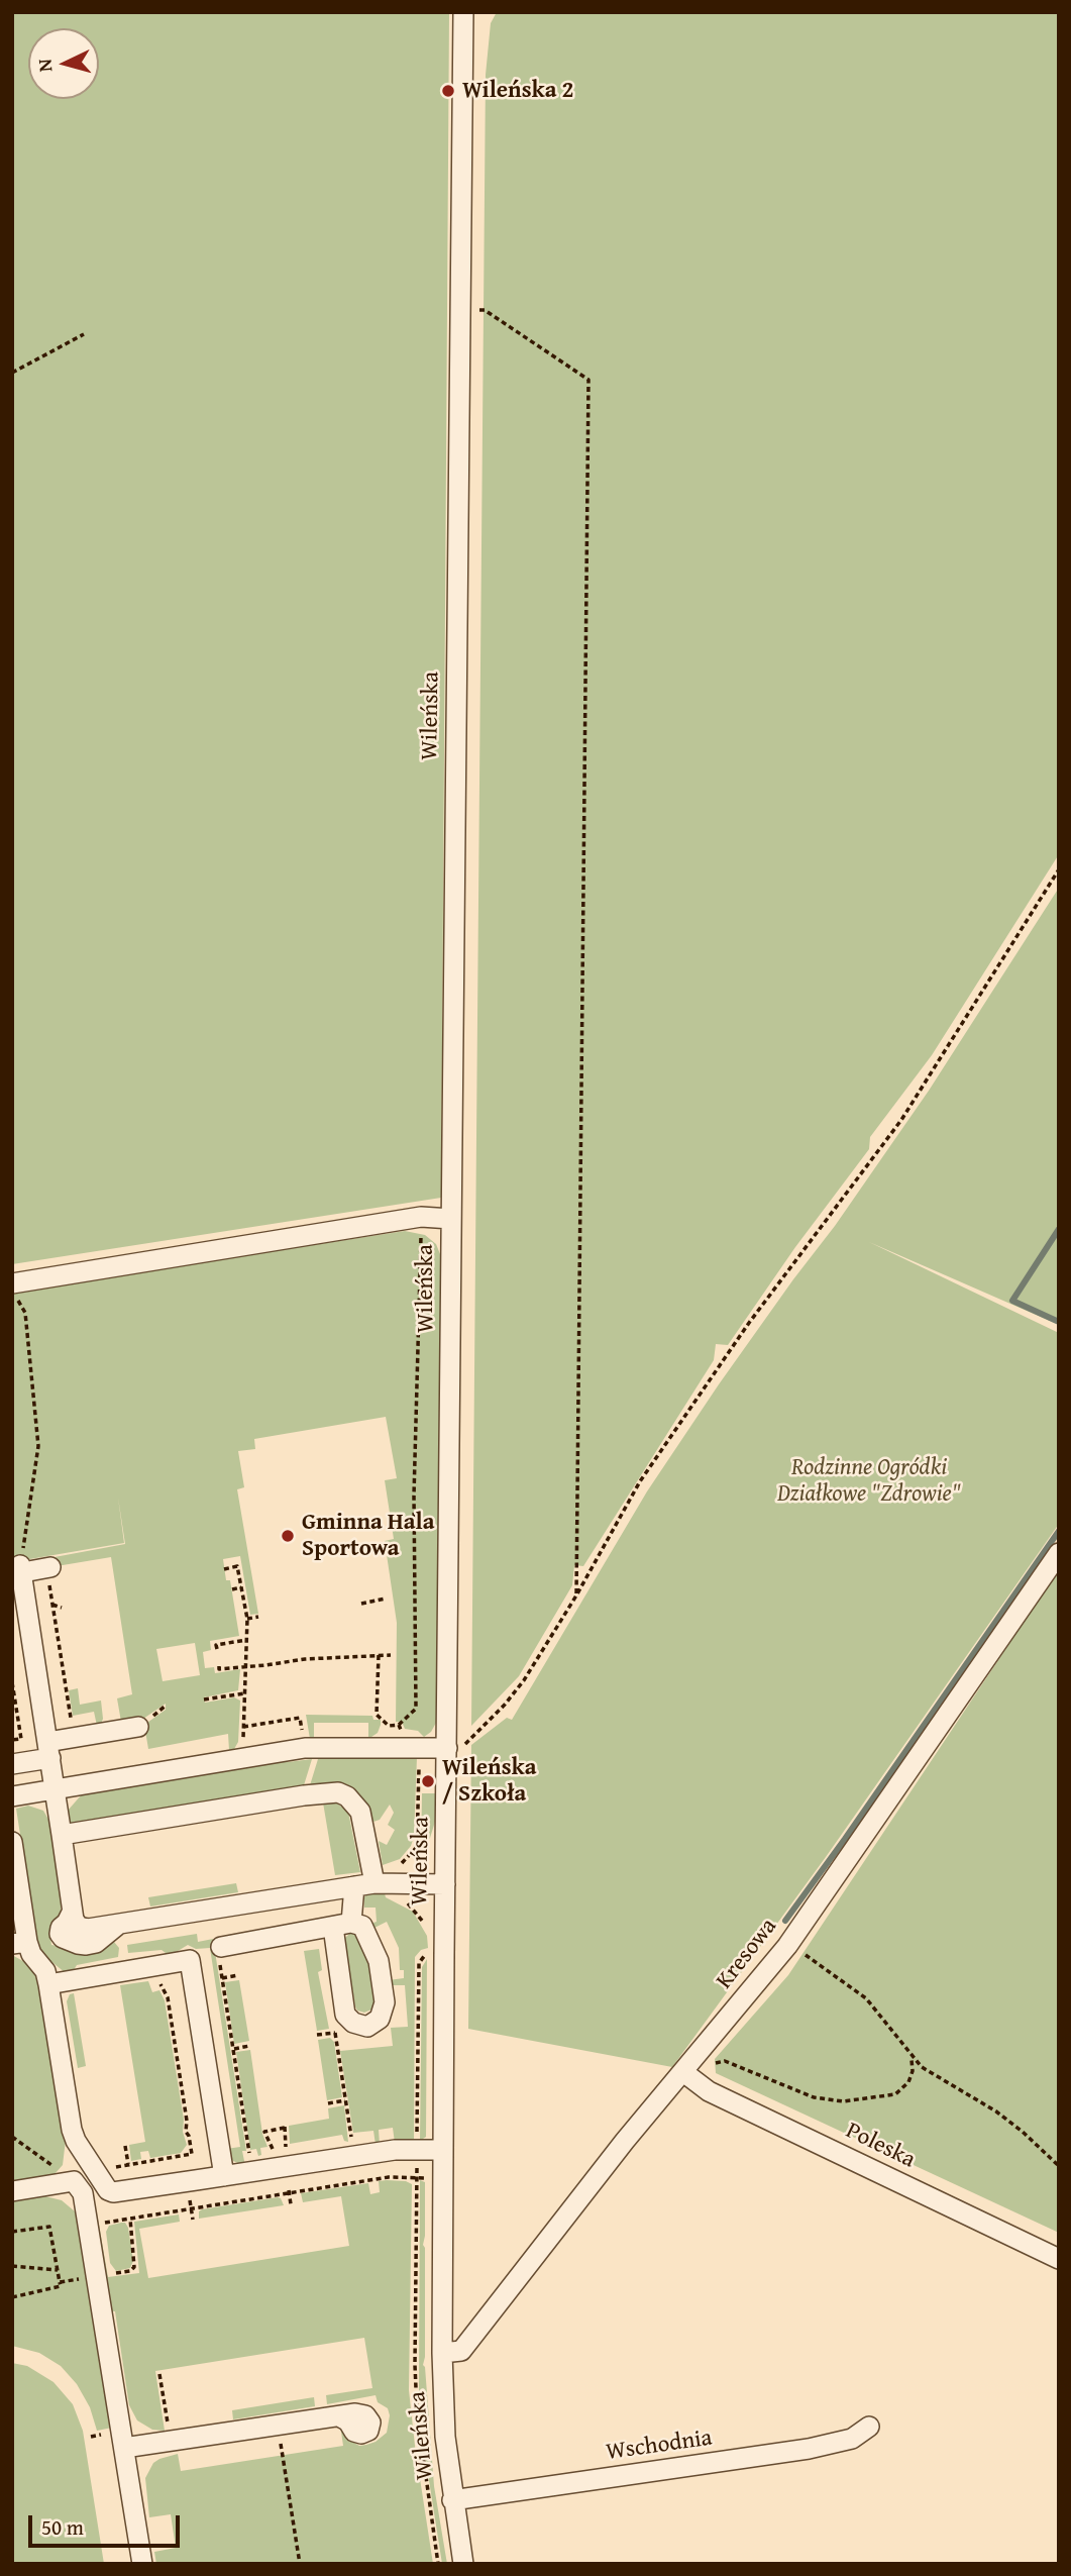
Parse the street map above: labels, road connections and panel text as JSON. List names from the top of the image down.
{
  "streets": {
    "street": [
      "Wileńska",
      "Kresowa",
      "Poleska",
      "Wschodnia"
    ]
  },
  "crossings": [
    ["Wileńska", "Kresowa"],
    ["Wileńska", "Wschodnia"],
    ["Kresowa", "Poleska"]
  ],
  "parks": ["Rodzinne Ogródki Działkowe \"Zdrowie\""],
  "places": ["Wileńska 2", "Gminna Hala Sportowa", "Wileńska / Szkoła"],
  "scale_bar": "50 m",
  "north": "left"
}
